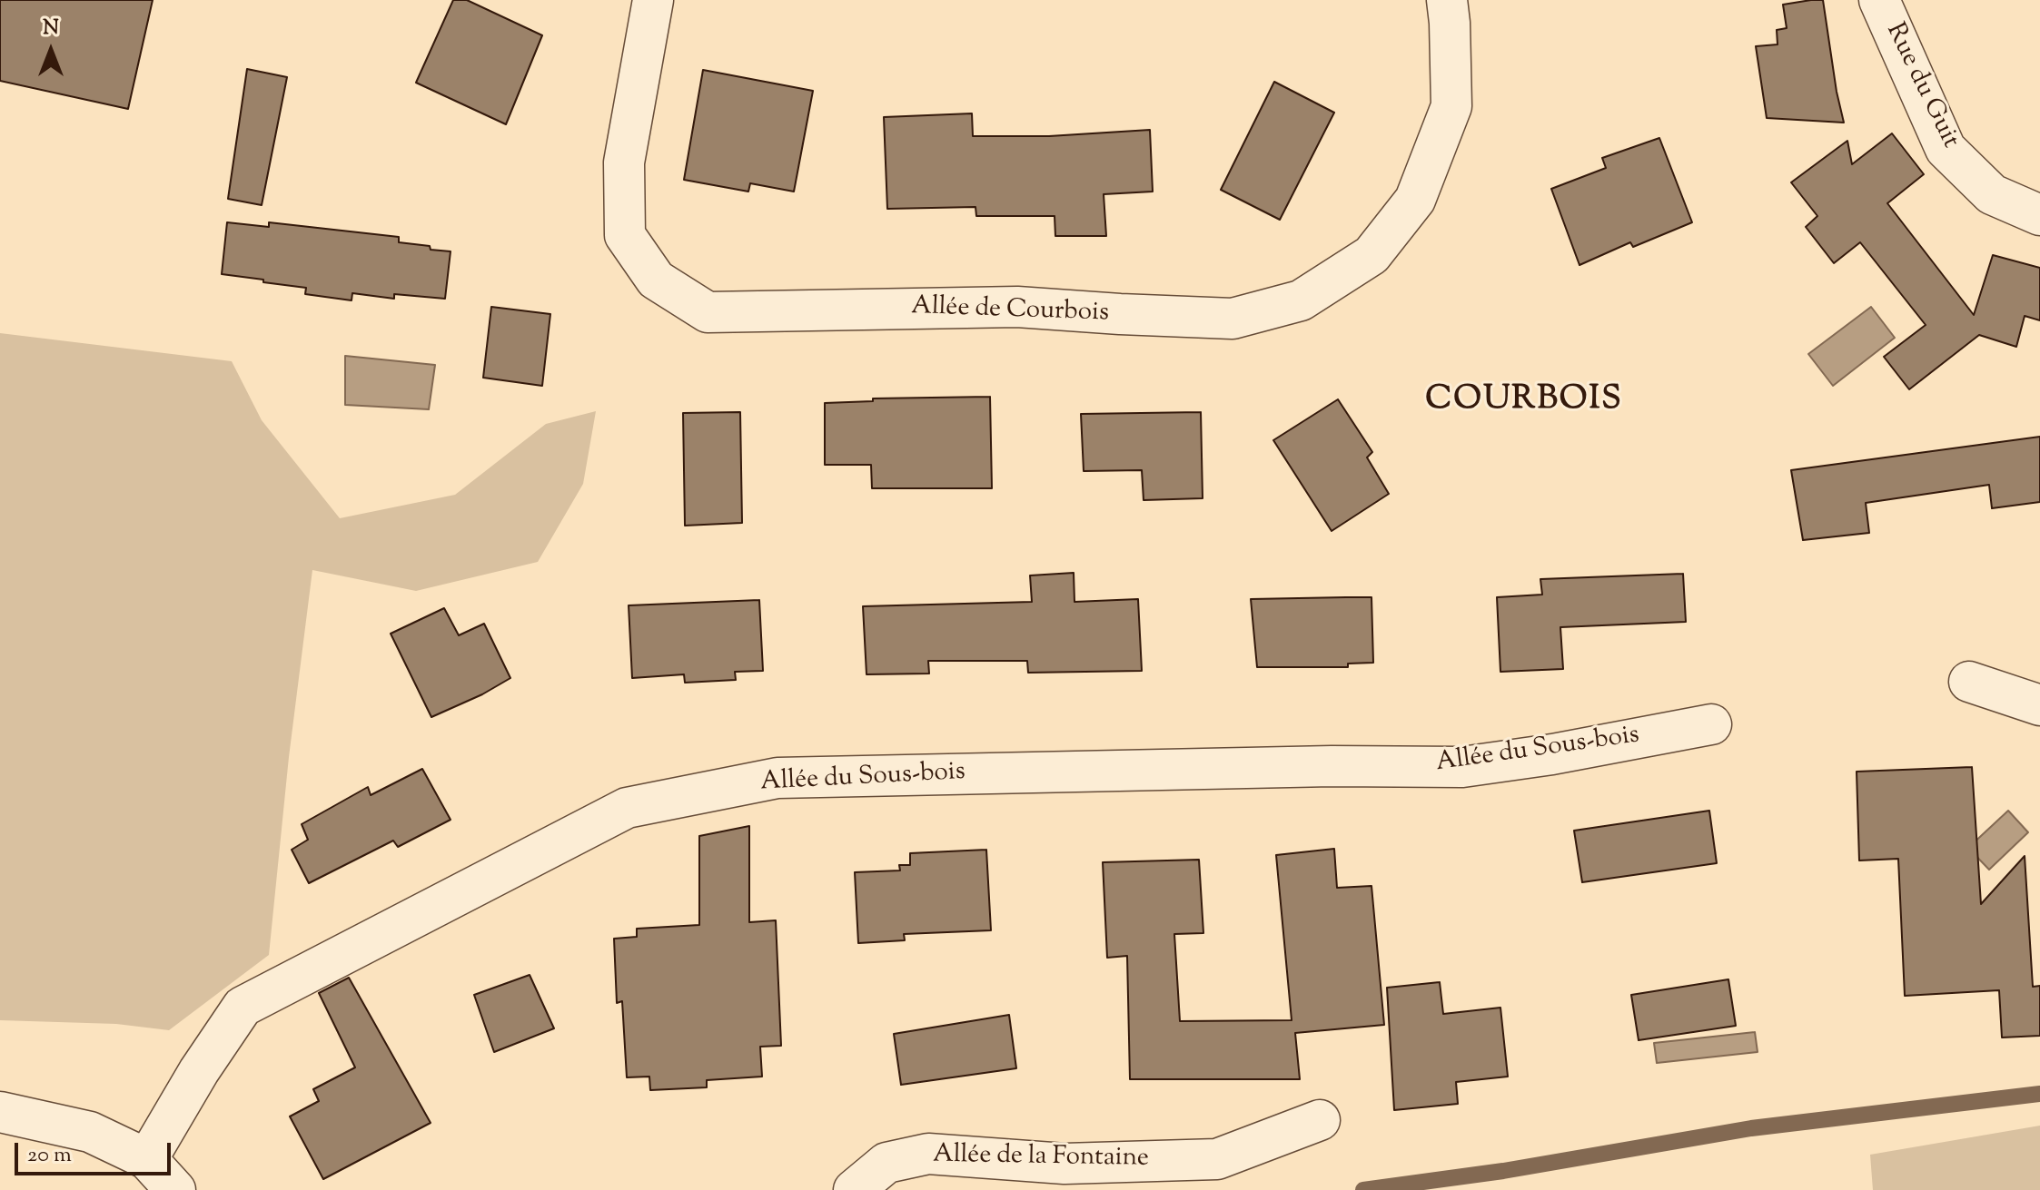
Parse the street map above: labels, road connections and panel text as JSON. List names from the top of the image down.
{
  "streets": {
    "street": [
      "Rue du Guit",
      "Allée de Courbois",
      "Allée du Sous-bois",
      "Allée de la Fontaine"
    ]
  },
  "districts": ["COURBOIS"],
  "scale_bar": "20 m",
  "north": "top"
}
